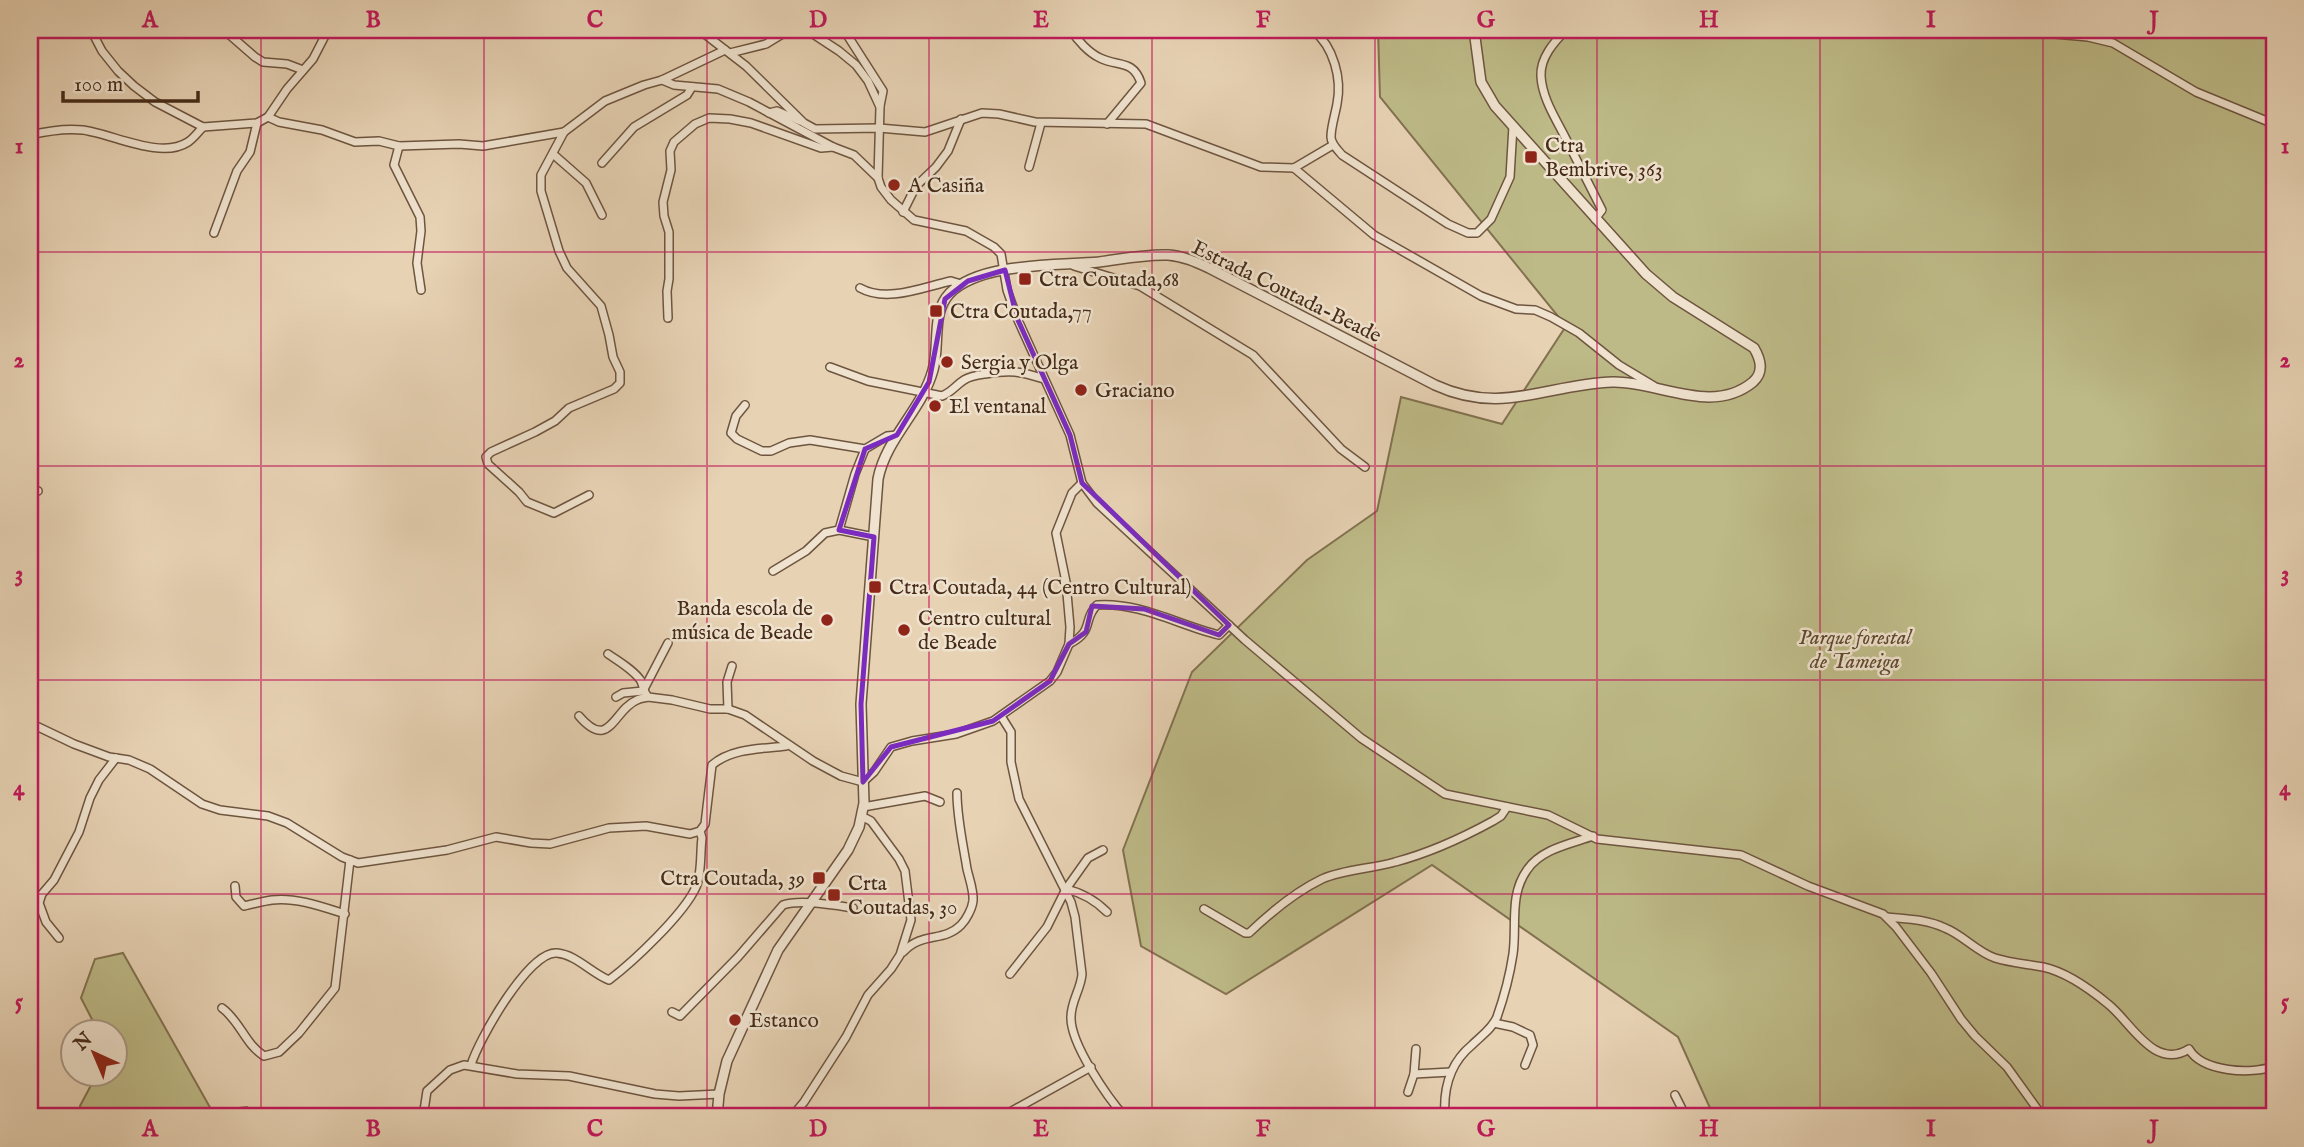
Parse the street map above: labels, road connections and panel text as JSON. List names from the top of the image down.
{
  "streets": {
    "street": ["Estrada Coutada-Beade"]
  },
  "parks": ["Parque forestal de Tameiga"],
  "places": {
    "transit": [
      "Ctra Bembrive, 363",
      "Ctra Coutada,68",
      "Ctra Coutada,77",
      "Ctra Coutada, 44 (Centro Cultural)",
      "Ctra Coutada, 39",
      "Crta Coutadas, 30"
    ],
    "other": [
      "A Casiña",
      "Sergia y Olga",
      "Graciano",
      "El ventanal",
      "Banda escola de música de Beade",
      "Centro cultural de Beade",
      "Estanco"
    ]
  },
  "scale_bar": "100 m",
  "north": "top left",
  "grid": {
    "columns": [
      "A",
      "B",
      "C",
      "D",
      "E",
      "F",
      "G",
      "H",
      "I",
      "J"
    ],
    "rows": [
      "1",
      "2",
      "3",
      "4",
      "5"
    ]
  }
}
